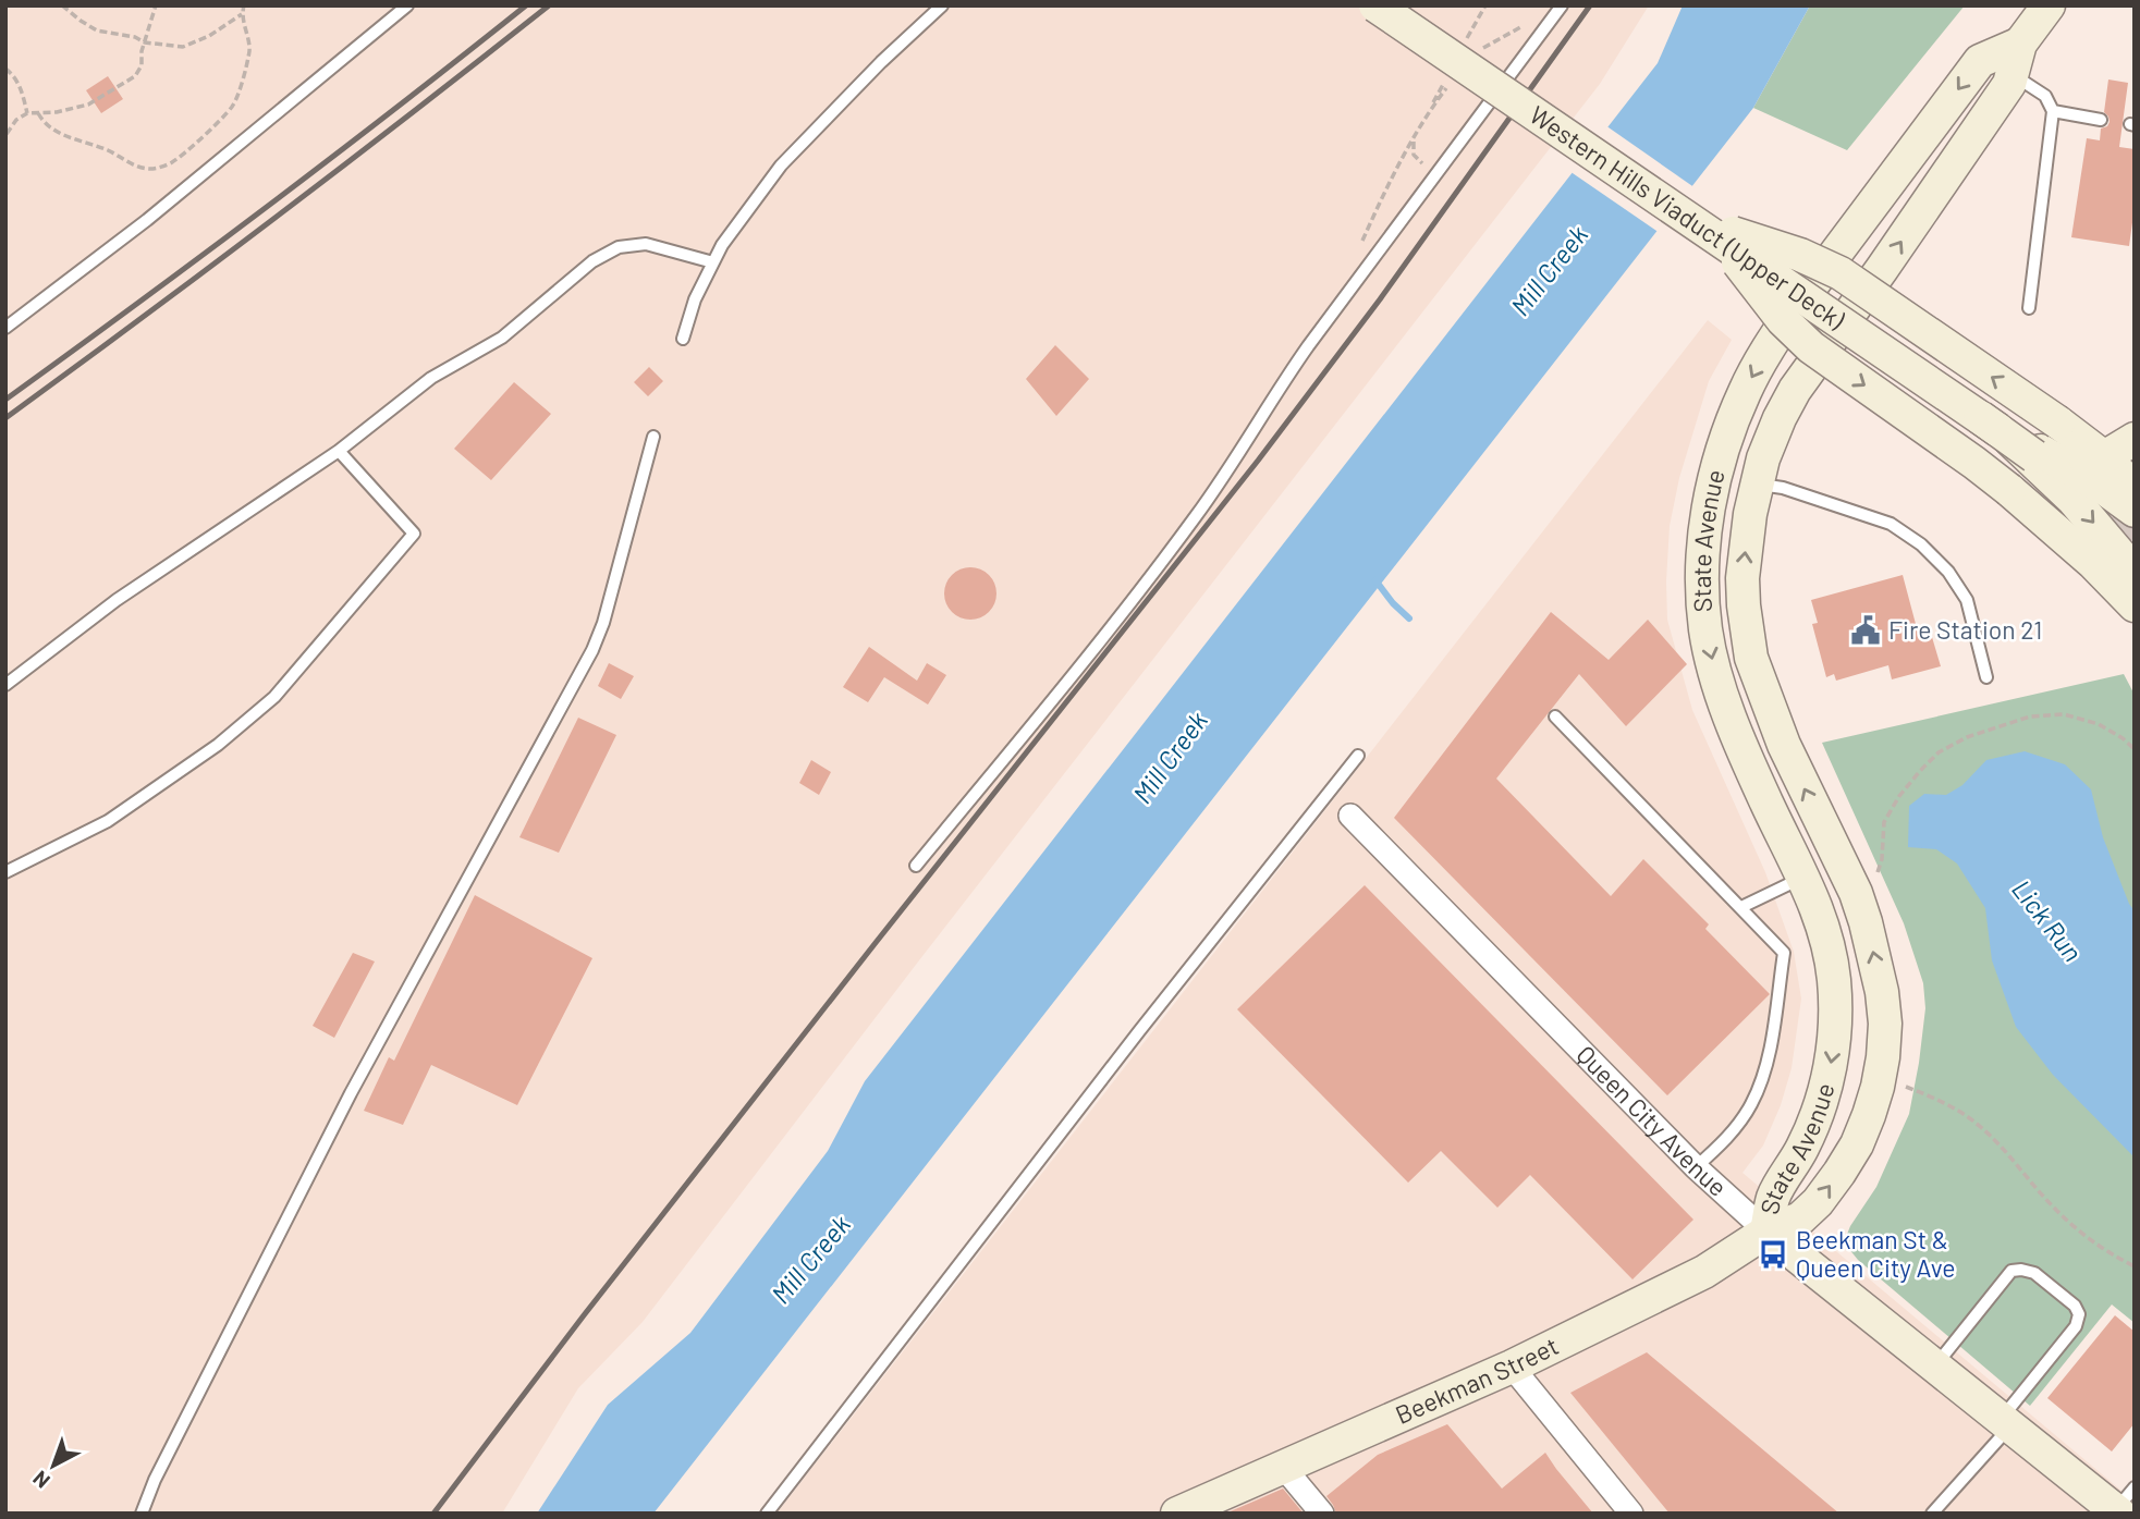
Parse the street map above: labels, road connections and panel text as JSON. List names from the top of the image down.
{
  "streets": {
    "main road": [
      "Western Hills Viaduct (Upper Deck)",
      "State Avenue",
      "Queen City Avenue",
      "Beekman Street"
    ]
  },
  "crossings": [
    ["State Avenue", "Queen City Avenue"],
    ["State Avenue", "Beekman Street"],
    ["Queen City Avenue", "Beekman Street"]
  ],
  "water": ["Mill Creek", "Lick Run"],
  "places": {
    "public building": ["Fire Station 21"],
    "bus stop": ["Beekman St & Queen City Ave"]
  },
  "north": "bottom left"
}
